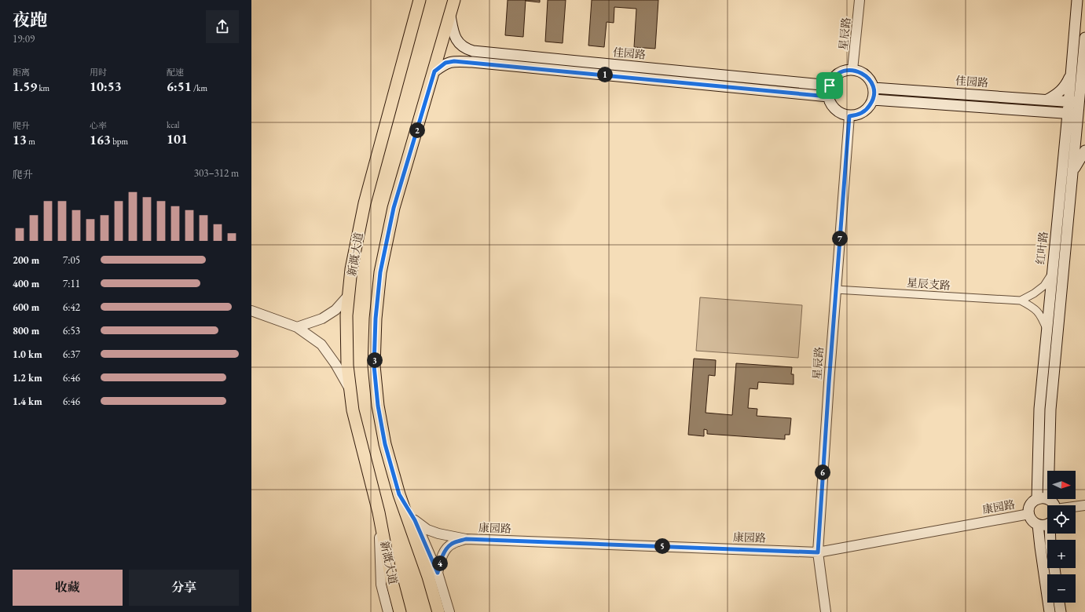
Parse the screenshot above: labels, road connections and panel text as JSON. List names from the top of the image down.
{
  "streets": {
    "main road": ["佳园路", "红叶路", "新溉大道"],
    "street": ["星辰路", "星辰支路", "康园路"]
  },
  "crossings": [
    ["星辰路", "佳园路"],
    ["星辰路", "星辰支路"],
    ["星辰路", "康园路"],
    ["佳园路", "红叶路"]
  ],
  "north": "right",
  "page": {
    "heading": ["夜跑", "19:09"],
    "stats": [
      ["距离", "1.59 km"],
      ["用时", "10:53"],
      ["配速", "6:51 /km"],
      ["爬升", "13 m"],
      ["心率", "163 bpm"],
      ["kcal", "101"]
    ],
    "pins": [
      "1",
      "2",
      "7",
      "3",
      "6",
      "5",
      "4"
    ],
    "chart": ["爬升", "303–312 m"],
    "list": [
      {
        "name": "200 m",
        "note": "7:05"
      },
      {
        "name": "400 m",
        "note": "7:11"
      },
      {
        "name": "600 m",
        "note": "6:42"
      },
      {
        "name": "800 m",
        "note": "6:53"
      },
      {
        "name": "1.0 km",
        "note": "6:37"
      },
      {
        "name": "1.2 km",
        "note": "6:46"
      },
      {
        "name": "1.4 km",
        "note": "6:46"
      }
    ],
    "map_buttons": ["+", "−"],
    "buttons": ["收藏", "分享"]
  }
}
